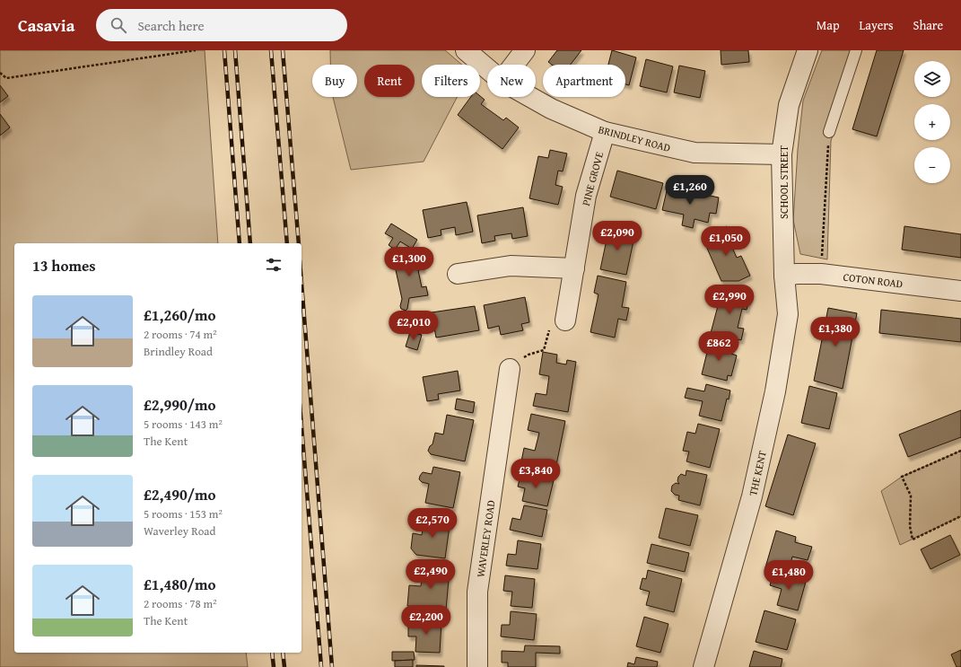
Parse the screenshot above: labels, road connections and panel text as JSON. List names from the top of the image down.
{
  "streets": {
    "street": [
      "BRINDLEY ROAD",
      "PINE GROVE",
      "SCHOOL STREET",
      "COTON ROAD",
      "THE KENT",
      "WAVERLEY ROAD"
    ]
  },
  "crossings": [
    ["BRINDLEY ROAD", "PINE GROVE"],
    ["BRINDLEY ROAD", "SCHOOL STREET"],
    ["SCHOOL STREET", "COTON ROAD"],
    ["SCHOOL STREET", "THE KENT"],
    ["COTON ROAD", "THE KENT"]
  ],
  "page": {
    "header": "Casavia",
    "search": "Search here",
    "nav": ["Map", "Layers", "Share"],
    "map_buttons": ["+", "−"],
    "chip": [
      "Buy",
      "Rent",
      "Filters",
      "New",
      "Apartment"
    ],
    "price": [
      "£1,260",
      "£2,090",
      "£1,050",
      "£1,300",
      "£2,990",
      "£2,010",
      "£1,380",
      "£862",
      "£3,840",
      "£2,570",
      "£2,490",
      "£1,480",
      "£2,200"
    ],
    "heading": "13 homes",
    "list": [
      {
        "name": "£1,260/mo",
        "note": "2 rooms · 74 m² · Brindley Road"
      },
      {
        "name": "£2,990/mo",
        "note": "5 rooms · 143 m² · The Kent"
      },
      {
        "name": "£2,490/mo",
        "note": "5 rooms · 153 m² · Waverley Road"
      },
      {
        "name": "£1,480/mo",
        "note": "2 rooms · 78 m² · The Kent"
      }
    ]
  }
}
